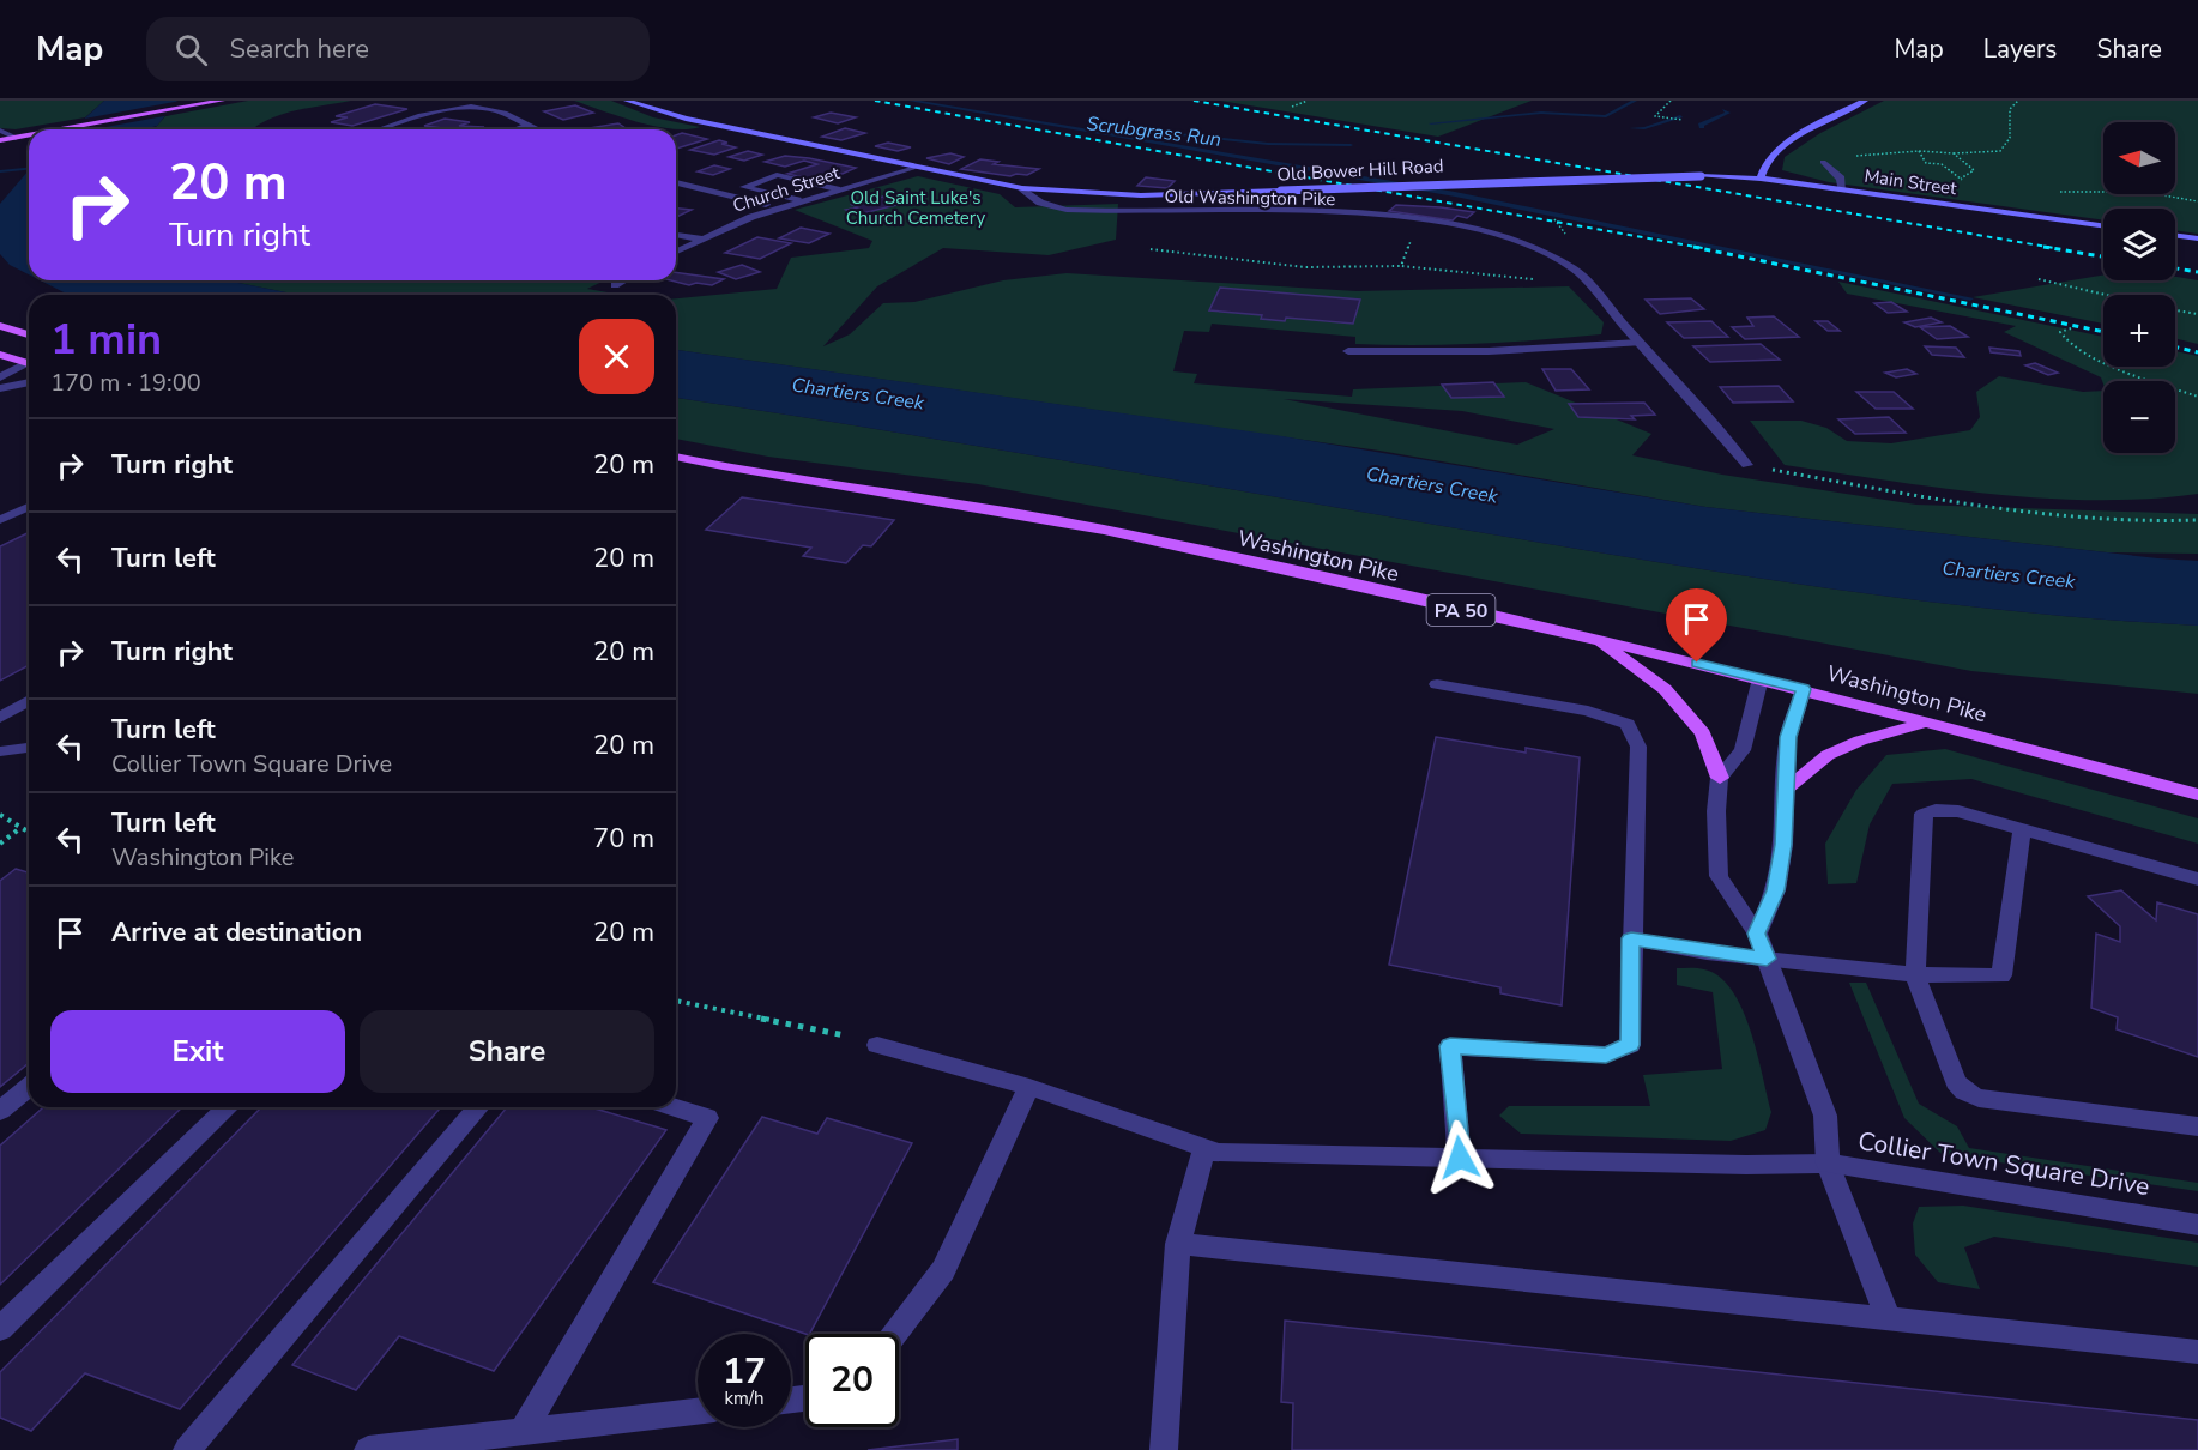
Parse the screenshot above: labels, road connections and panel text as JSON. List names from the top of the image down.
{
  "streets": {
    "main road": ["Washington Pike", "PA 50"],
    "street": [
      "Old Bower Hill Road",
      "Main Street",
      "Church Street",
      "Old Washington Pike",
      "Collier Town Square Drive"
    ]
  },
  "crossings": [
    ["Old Bower Hill Road", "Main Street"],
    ["Old Bower Hill Road", "Old Washington Pike"],
    ["Church Street", "Old Washington Pike"]
  ],
  "water": ["Scrubgrass Run", "Chartiers Creek"],
  "parks": ["Old Saint Luke's Church Cemetery"],
  "north": "left",
  "page": {
    "header": "Map",
    "search": "Search here",
    "nav": ["Map", "Layers", "Share"],
    "map_buttons": ["+", "−"],
    "turn": ["20 m", "Turn right"],
    "heading": ["1 min", "170 m · 19:00"],
    "list": [
      {
        "name": "Turn right",
        "value": "20 m"
      },
      {
        "name": "Turn left",
        "value": "20 m"
      },
      {
        "name": "Turn right",
        "value": "20 m"
      },
      {
        "name": "Turn left",
        "note": "Collier Town Square Drive",
        "value": "20 m"
      },
      {
        "name": "Turn left",
        "note": "Washington Pike",
        "value": "70 m"
      },
      {
        "name": "Arrive at destination",
        "value": "20 m"
      }
    ],
    "buttons": ["Exit", "Share"],
    "speed": "17 km/h",
    "limit": "20"
  }
}
